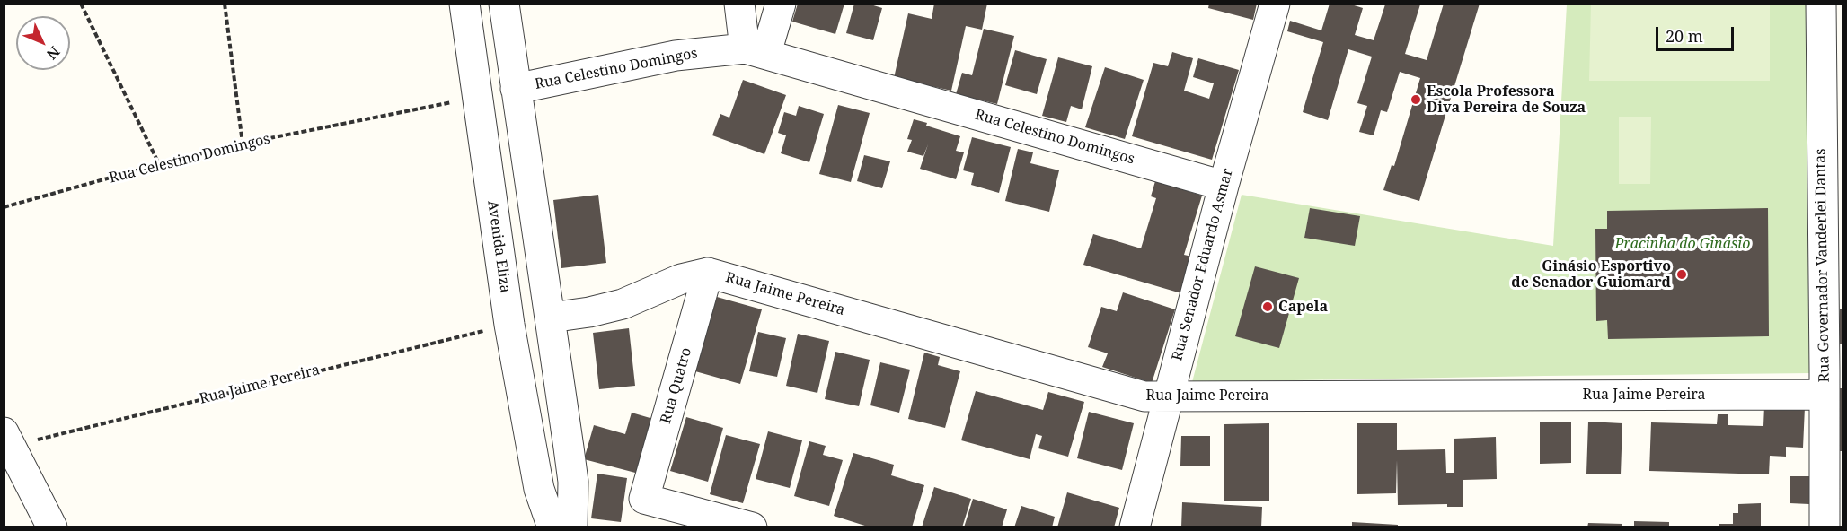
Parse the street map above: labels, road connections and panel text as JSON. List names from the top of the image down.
{
  "streets": {
    "street": [
      "Rua Celestino Domingos",
      "Avenida Eliza",
      "Rua Senador Eduardo Asmar",
      "Rua Governador Vanderlei Dantas",
      "Rua Jaime Pereira",
      "Rua Quatro"
    ]
  },
  "crossings": [
    ["Rua Celestino Domingos", "Avenida Eliza"],
    ["Rua Celestino Domingos", "Rua Senador Eduardo Asmar"],
    ["Avenida Eliza", "Rua Jaime Pereira"],
    ["Rua Senador Eduardo Asmar", "Rua Jaime Pereira"],
    ["Rua Governador Vanderlei Dantas", "Rua Jaime Pereira"],
    ["Rua Jaime Pereira", "Rua Quatro"]
  ],
  "parks": ["Pracinha do Ginásio"],
  "places": ["Escola Professora Diva Pereira de Souza", "Ginásio Esportivo de Senador Guiomard", "Capela"],
  "scale_bar": "20 m",
  "north": "bottom right"
}
